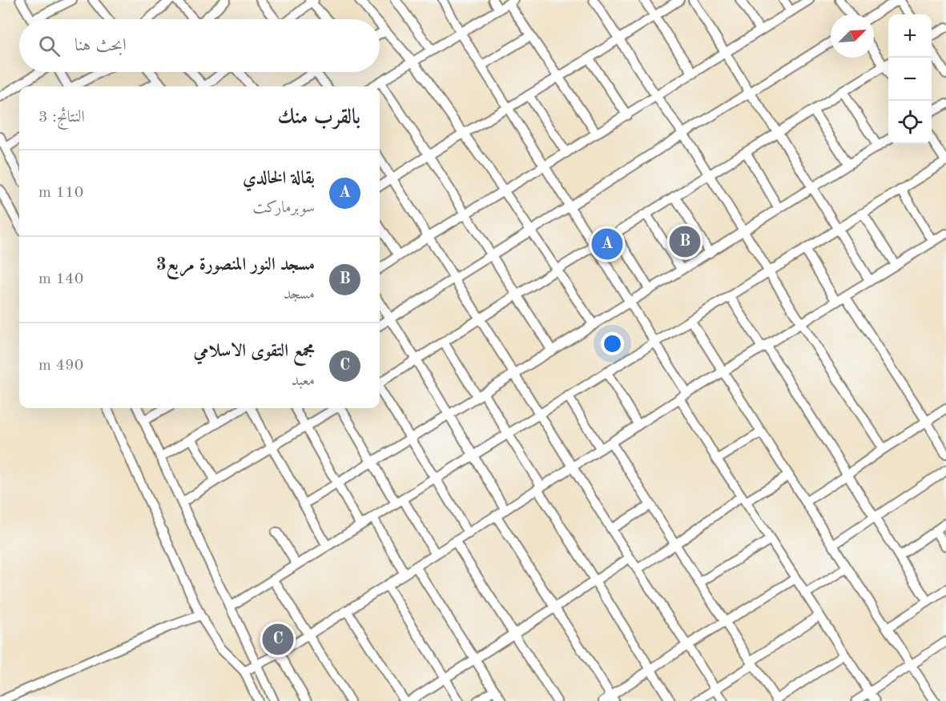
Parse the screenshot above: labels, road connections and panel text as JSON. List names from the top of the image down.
{
  "north": "top right",
  "page": {
    "map_buttons": ["+", "−"],
    "search": "ابحث هنا",
    "heading": ["بالقرب منك", "النتائج: 3"],
    "list": [
      {
        "mark": "A",
        "name": "بقالة الخالدي",
        "note": "سوبرماركت",
        "value": "110 m"
      },
      {
        "mark": "B",
        "name": "مسجد النور المنصورة مربع3",
        "note": "مسجد",
        "value": "140 m"
      },
      {
        "mark": "C",
        "name": "مجمع التقوى الاسلامي",
        "note": "معبد",
        "value": "490 m"
      }
    ],
    "pins": ["B", "A", "C"]
  }
}
